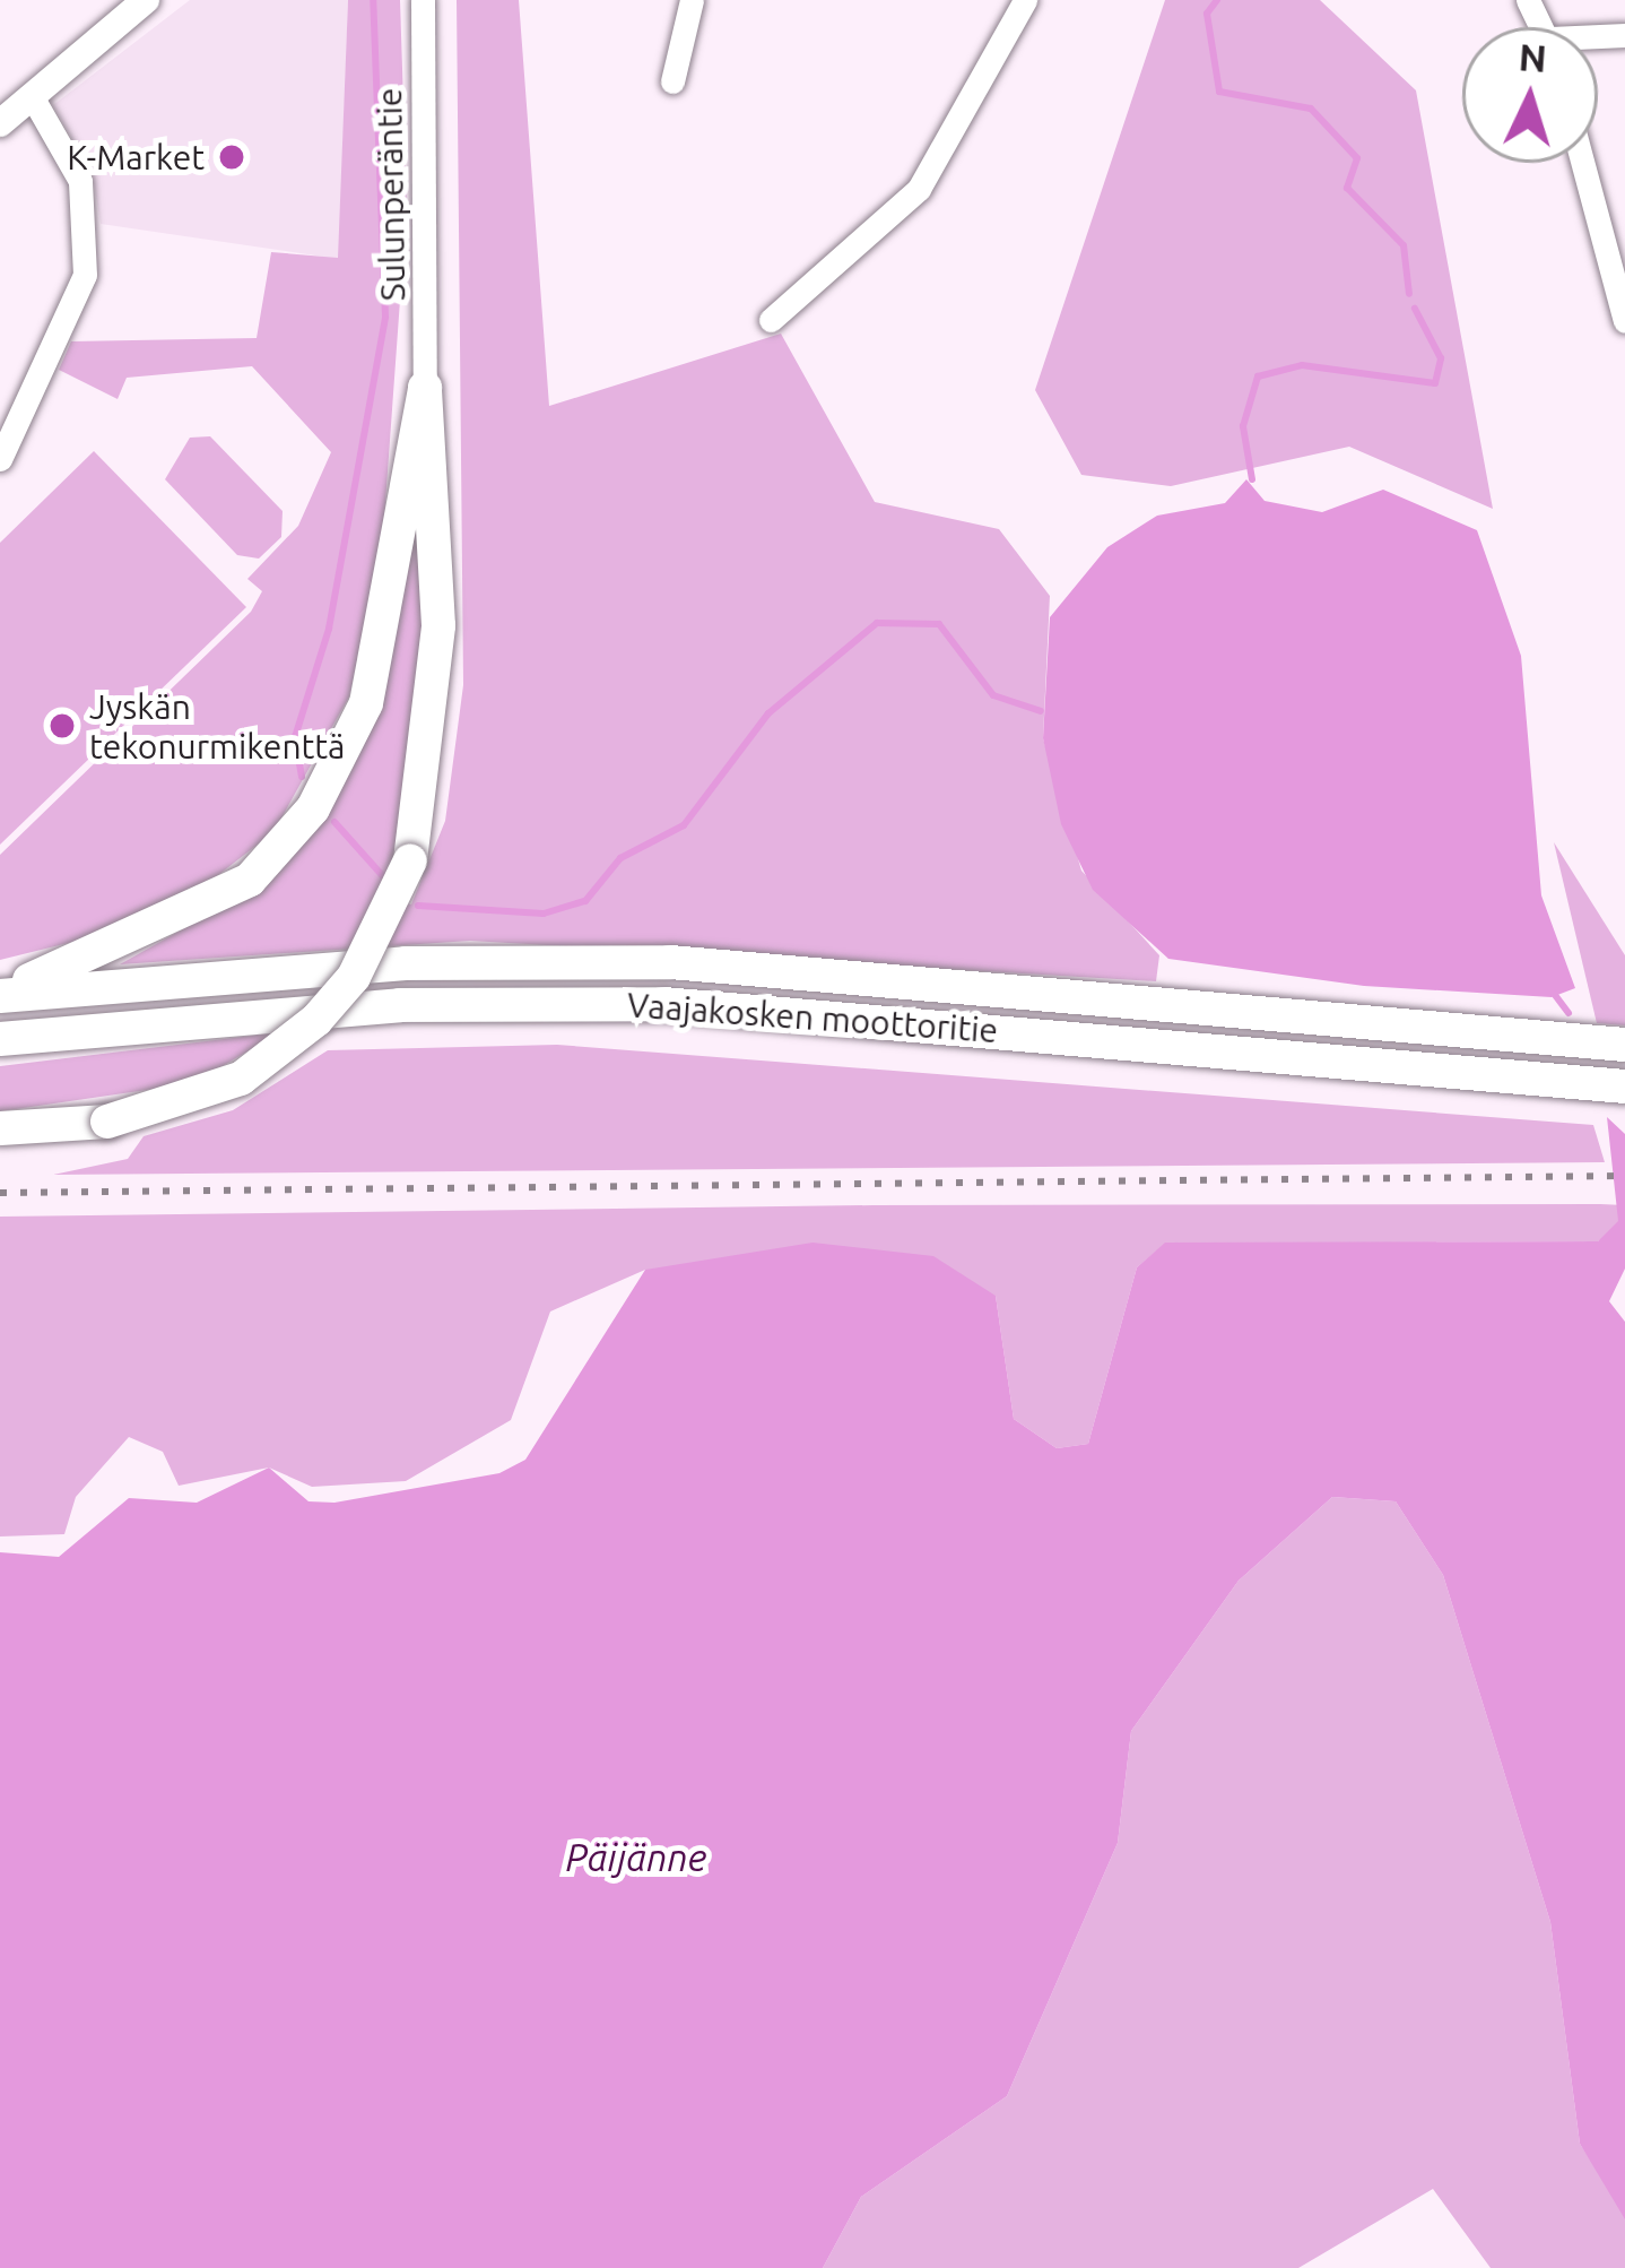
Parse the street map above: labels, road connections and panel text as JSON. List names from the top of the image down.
{
  "streets": {
    "highway": ["Vaajakosken moottoritie"],
    "street": ["Sulunperäntie"]
  },
  "water": ["Päijänne"],
  "places": ["K-Market", "Jyskän tekonurmikenttä"],
  "north": "top"
}
